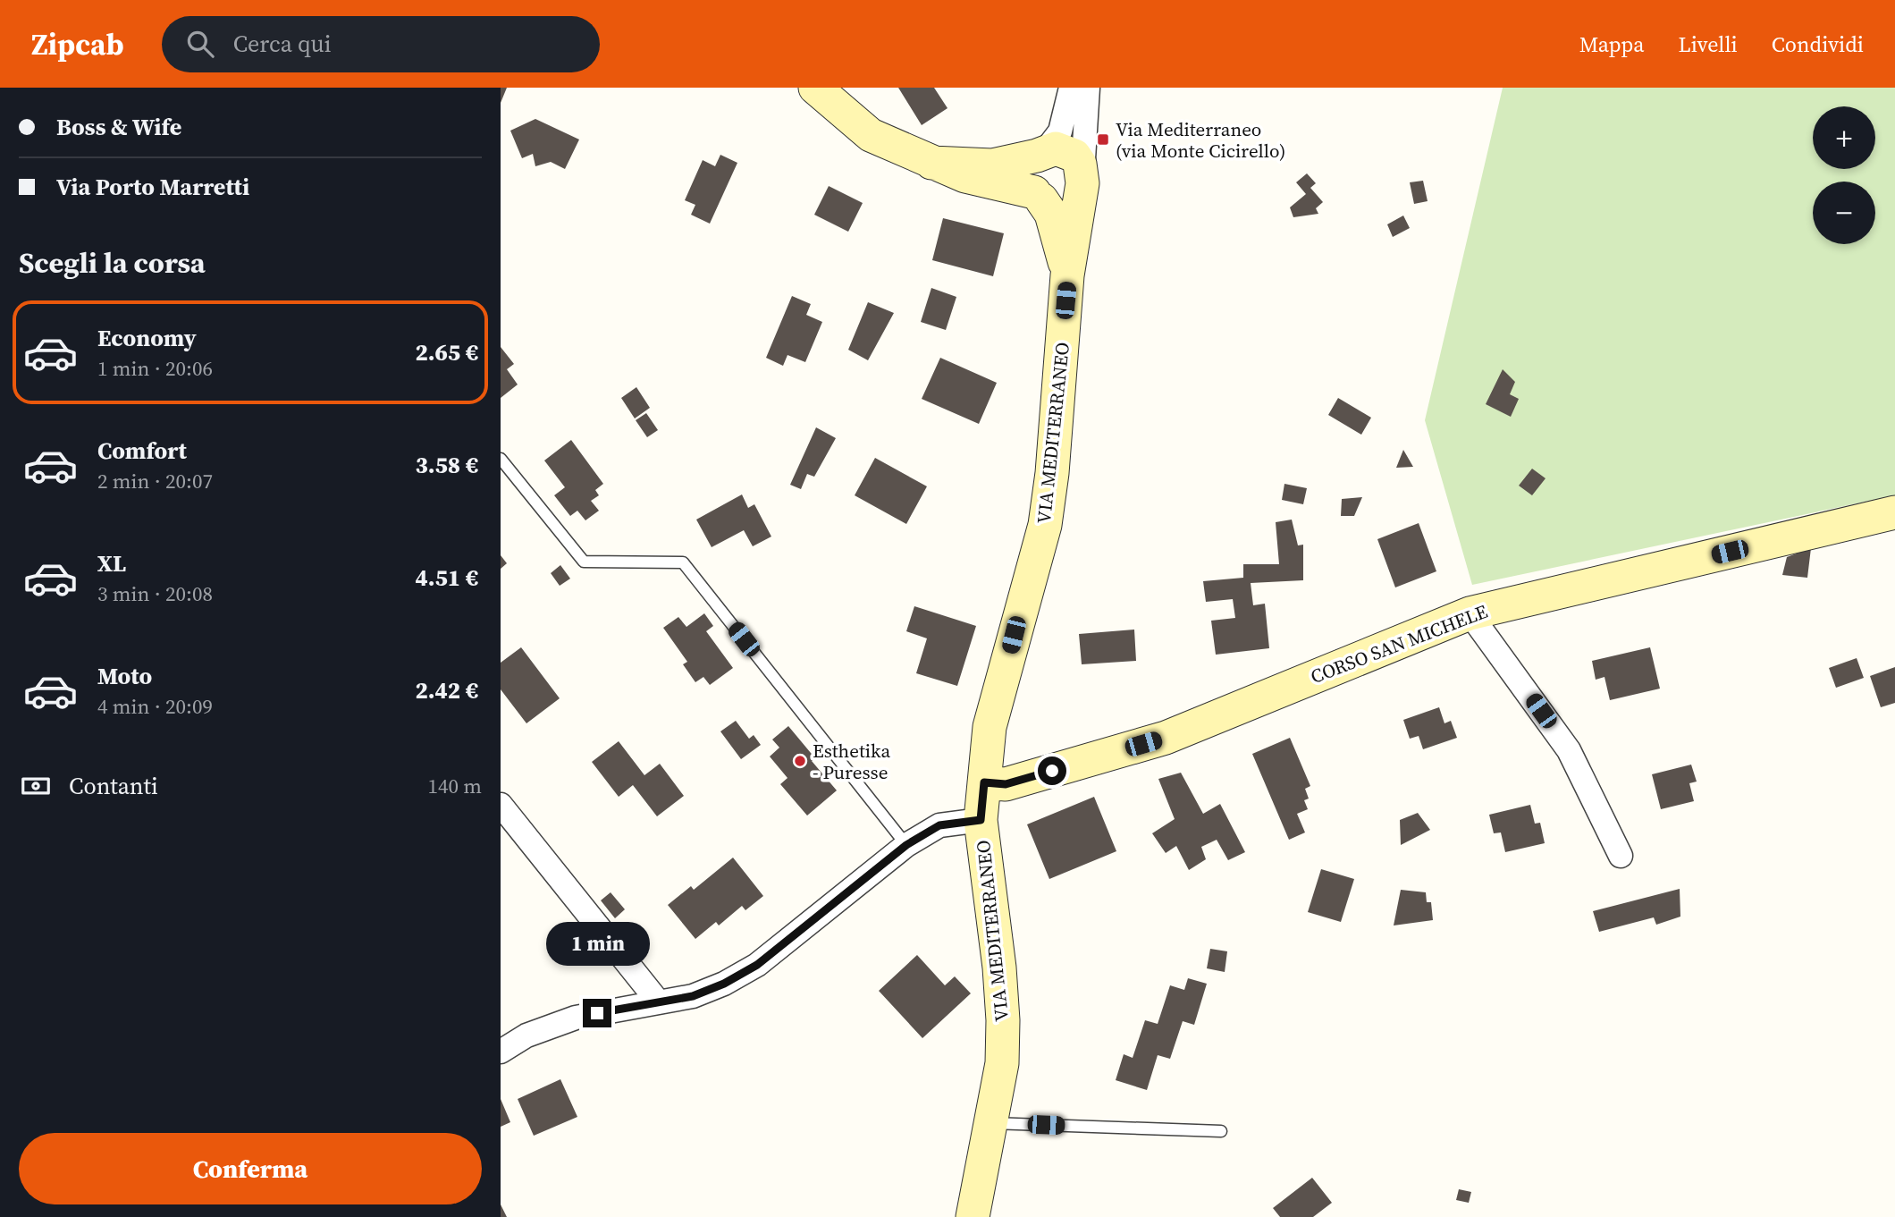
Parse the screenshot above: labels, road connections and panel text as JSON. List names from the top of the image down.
{
  "streets": {
    "street": ["VIA MEDITERRANEO", "CORSO SAN MICHELE"]
  },
  "crossings": [
    ["VIA MEDITERRANEO", "CORSO SAN MICHELE"]
  ],
  "places": {
    "transit": ["Via Mediterraneo (via Monte Cicirello)"],
    "other": ["Esthetika - Puresse"]
  },
  "page": {
    "header": "Zipcab",
    "search": "Cerca qui",
    "nav": ["Mappa", "Livelli", "Condividi"],
    "banner": ["Boss & Wife", "Via Porto Marretti"],
    "map_buttons": ["+", "−"],
    "heading": "Scegli la corsa",
    "list": [
      {
        "name": "Economy",
        "note": "1 min · 20:06",
        "value": "2.65 €"
      },
      {
        "name": "Comfort",
        "note": "2 min · 20:07",
        "value": "3.58 €"
      },
      {
        "name": "XL",
        "note": "3 min · 20:08",
        "value": "4.51 €"
      },
      {
        "name": "Moto",
        "note": "4 min · 20:09",
        "value": "2.42 €"
      }
    ],
    "pay": ["Contanti", "140 m"],
    "bubble": "1 min",
    "buttons": "Conferma"
  }
}
